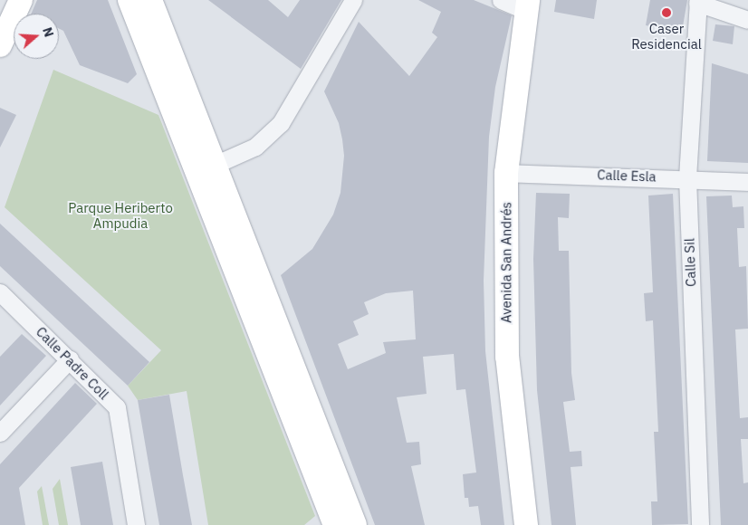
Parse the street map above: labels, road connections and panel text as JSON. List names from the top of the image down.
{
  "streets": {
    "main road": ["Avenida San Andrés"],
    "street": ["Calle Esla", "Calle Sil", "Calle Padre Coll"]
  },
  "crossings": [
    ["Calle Esla", "Avenida San Andrés"],
    ["Calle Esla", "Calle Sil"]
  ],
  "parks": ["Parque Heriberto Ampudia"],
  "places": ["Caser Residencial"],
  "north": "right"
}
